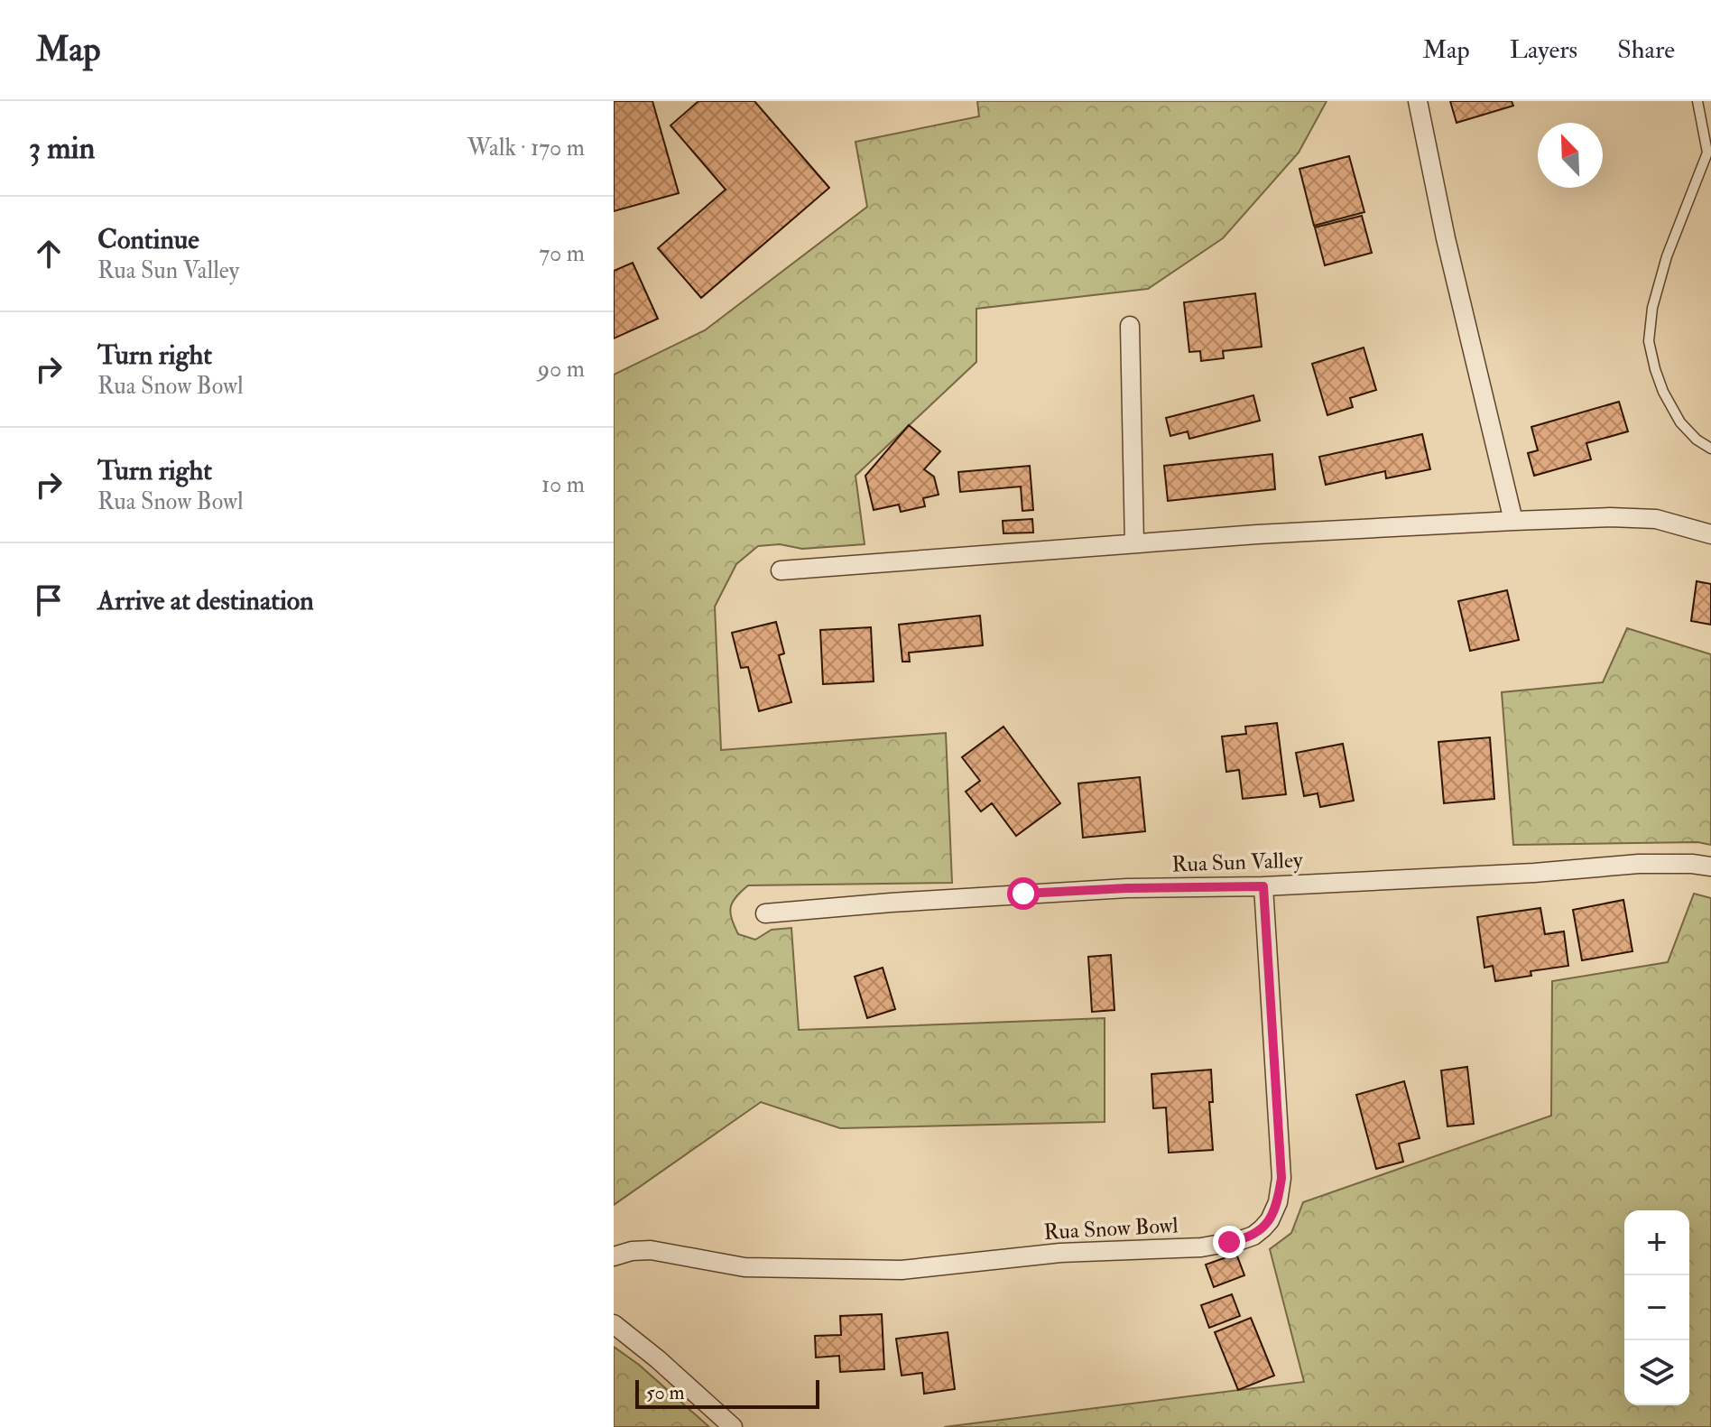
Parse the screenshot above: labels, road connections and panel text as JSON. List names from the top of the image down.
{
  "streets": {
    "street": ["Rua Sun Valley", "Rua Snow Bowl"]
  },
  "crossings": [
    ["Rua Sun Valley", "Rua Snow Bowl"]
  ],
  "scale_bar": "50 m",
  "north": "top left",
  "page": {
    "header": "Map",
    "nav": ["Map", "Layers", "Share"],
    "heading": ["3 min", "Walk · 170 m"],
    "list": [
      ["Continue", "Rua Sun Valley", "70 m"],
      ["Turn right", "Rua Snow Bowl", "90 m"],
      ["Turn right", "Rua Snow Bowl", "10 m"],
      "Arrive at destination"
    ],
    "map_buttons": ["+", "−"],
    "scale": "50 m"
  }
}
